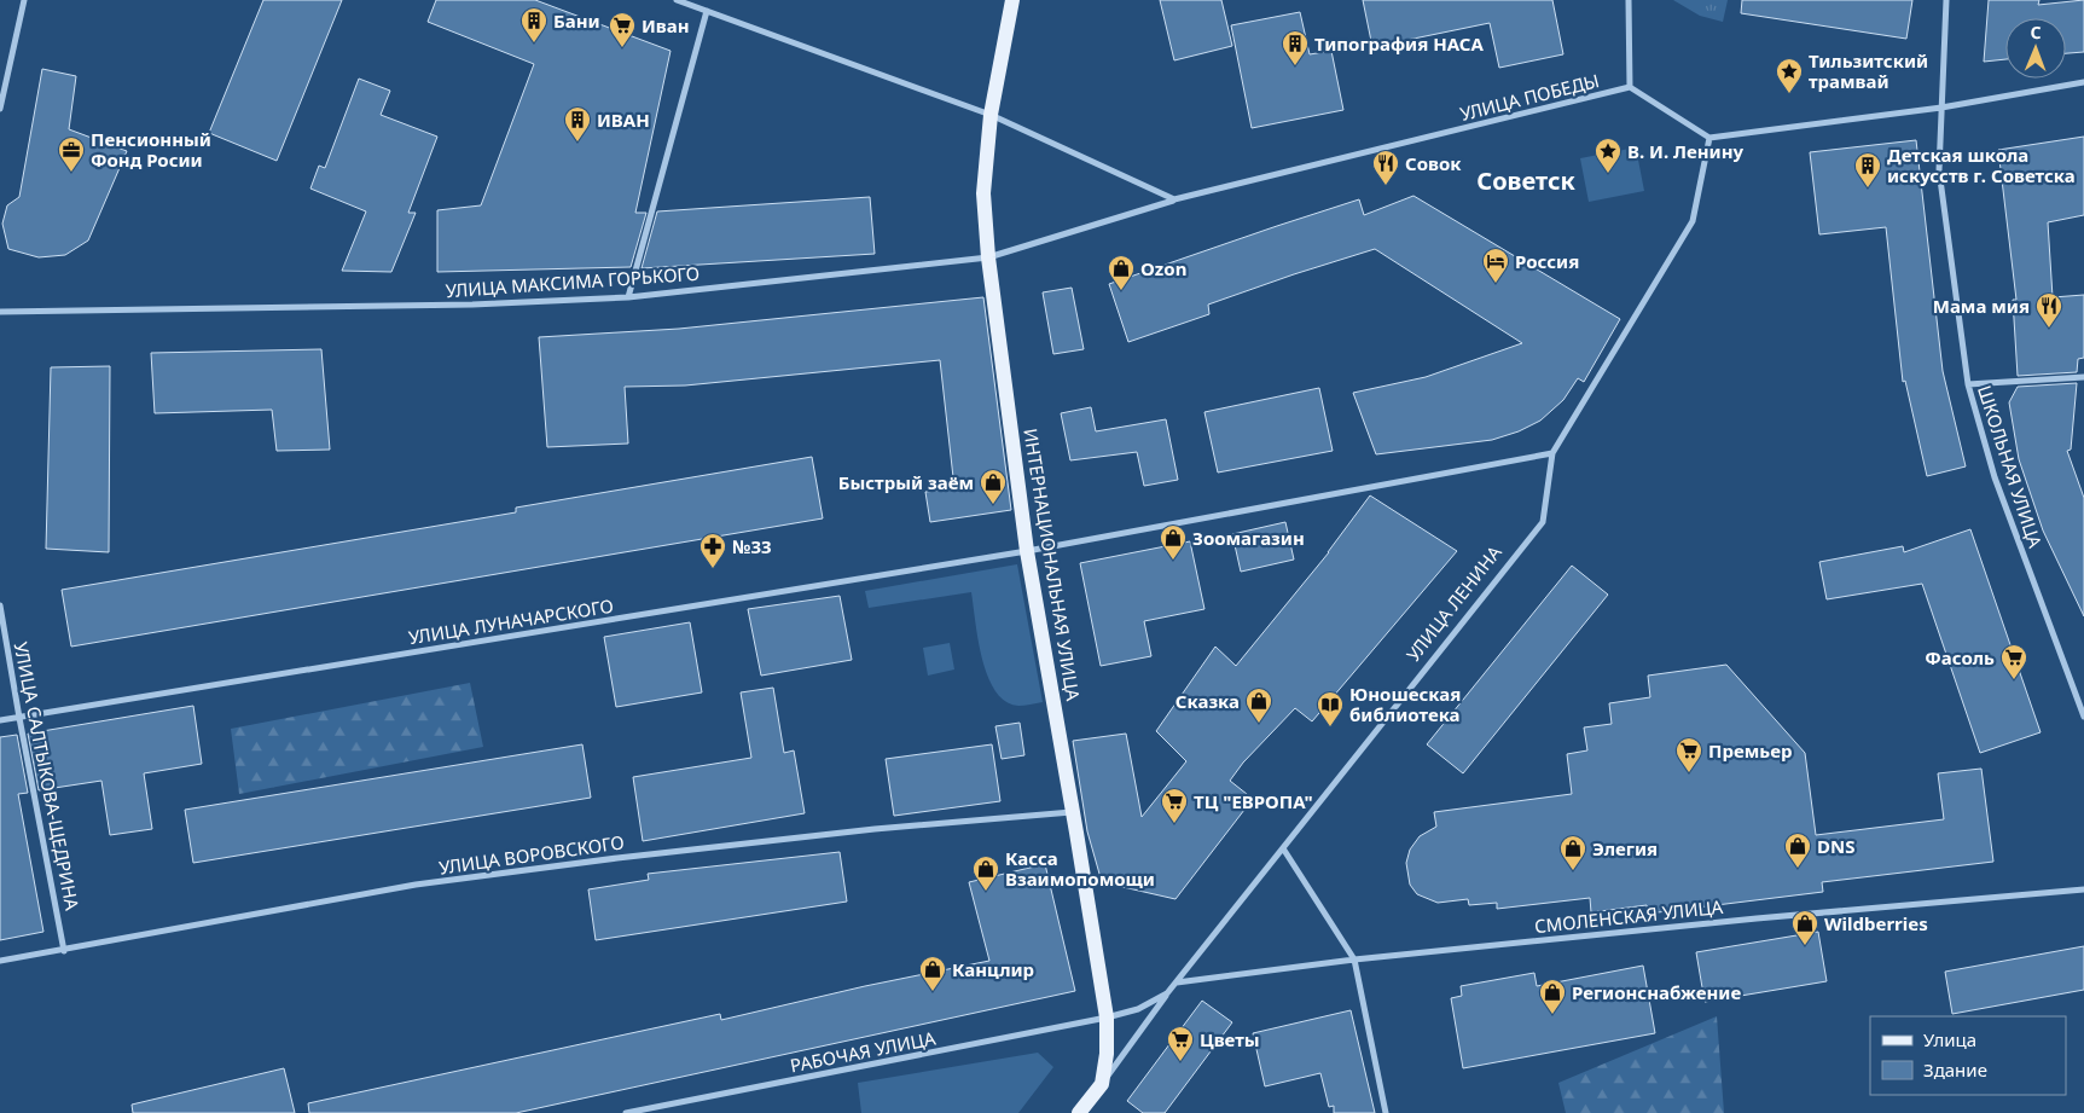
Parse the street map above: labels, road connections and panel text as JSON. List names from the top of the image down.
{
  "streets": {
    "main road": ["ИНТЕРНАЦИОНАЛЬНАЯ УЛИЦА"],
    "street": [
      "УЛИЦА ПОБЕДЫ",
      "УЛИЦА МАКСИМА ГОРЬКОГО",
      "ШКОЛЬНАЯ УЛИЦА",
      "УЛИЦА ЛЕНИНА",
      "УЛИЦА ЛУНАЧАРСКОГО",
      "УЛИЦА САЛТЫКОВА-ЩЕДРИНА",
      "УЛИЦА ВОРОВСКОГО",
      "СМОЛЕНСКАЯ УЛИЦА",
      "РАБОЧАЯ УЛИЦА"
    ]
  },
  "crossings": [
    ["УЛИЦА ПОБЕДЫ", "УЛИЦА МАКСИМА ГОРЬКОГО"],
    ["УЛИЦА МАКСИМА ГОРЬКОГО", "ИНТЕРНАЦИОНАЛЬНАЯ УЛИЦА"],
    ["ИНТЕРНАЦИОНАЛЬНАЯ УЛИЦА", "УЛИЦА ЛЕНИНА"],
    ["ИНТЕРНАЦИОНАЛЬНАЯ УЛИЦА", "УЛИЦА ЛУНАЧАРСКОГО"],
    ["ИНТЕРНАЦИОНАЛЬНАЯ УЛИЦА", "УЛИЦА ВОРОВСКОГО"],
    ["ИНТЕРНАЦИОНАЛЬНАЯ УЛИЦА", "РАБОЧАЯ УЛИЦА"],
    ["УЛИЦА ЛЕНИНА", "УЛИЦА ЛУНАЧАРСКОГО"],
    ["УЛИЦА ЛЕНИНА", "СМОЛЕНСКАЯ УЛИЦА"],
    ["УЛИЦА ЛЕНИНА", "РАБОЧАЯ УЛИЦА"],
    ["УЛИЦА ЛУНАЧАРСКОГО", "УЛИЦА САЛТЫКОВА-ЩЕДРИНА"],
    ["УЛИЦА САЛТЫКОВА-ЩЕДРИНА", "УЛИЦА ВОРОВСКОГО"]
  ],
  "districts": ["Советск"],
  "places": {
    "building": [
      "Бани",
      "Типография НАСА",
      "ИВАН",
      "Детская школа искусств г. Советска"
    ],
    "supermarket": [
      "Иван",
      "Фасоль",
      "Премьер",
      "ТЦ \"ЕВРОПА\"",
      "Цветы"
    ],
    "place": ["Тильзитский трамвай", "В. И. Ленину"],
    "office": ["Пенсионный Фонд Росии"],
    "restaurant": ["Совок", "Мама мия"],
    "hotel": ["Россия"],
    "shop": [
      "Ozon",
      "Быстрый заём",
      "Зоомагазин",
      "Сказка",
      "DNS",
      "Элегия",
      "Касса Взаимопомощи",
      "Wildberries",
      "Канцлир",
      "Регионснабжение"
    ],
    "pharmacy": ["№33"],
    "library": ["Юношеская библиотека"]
  },
  "legend": ["Улица", "Здание"],
  "north": "top"
}
